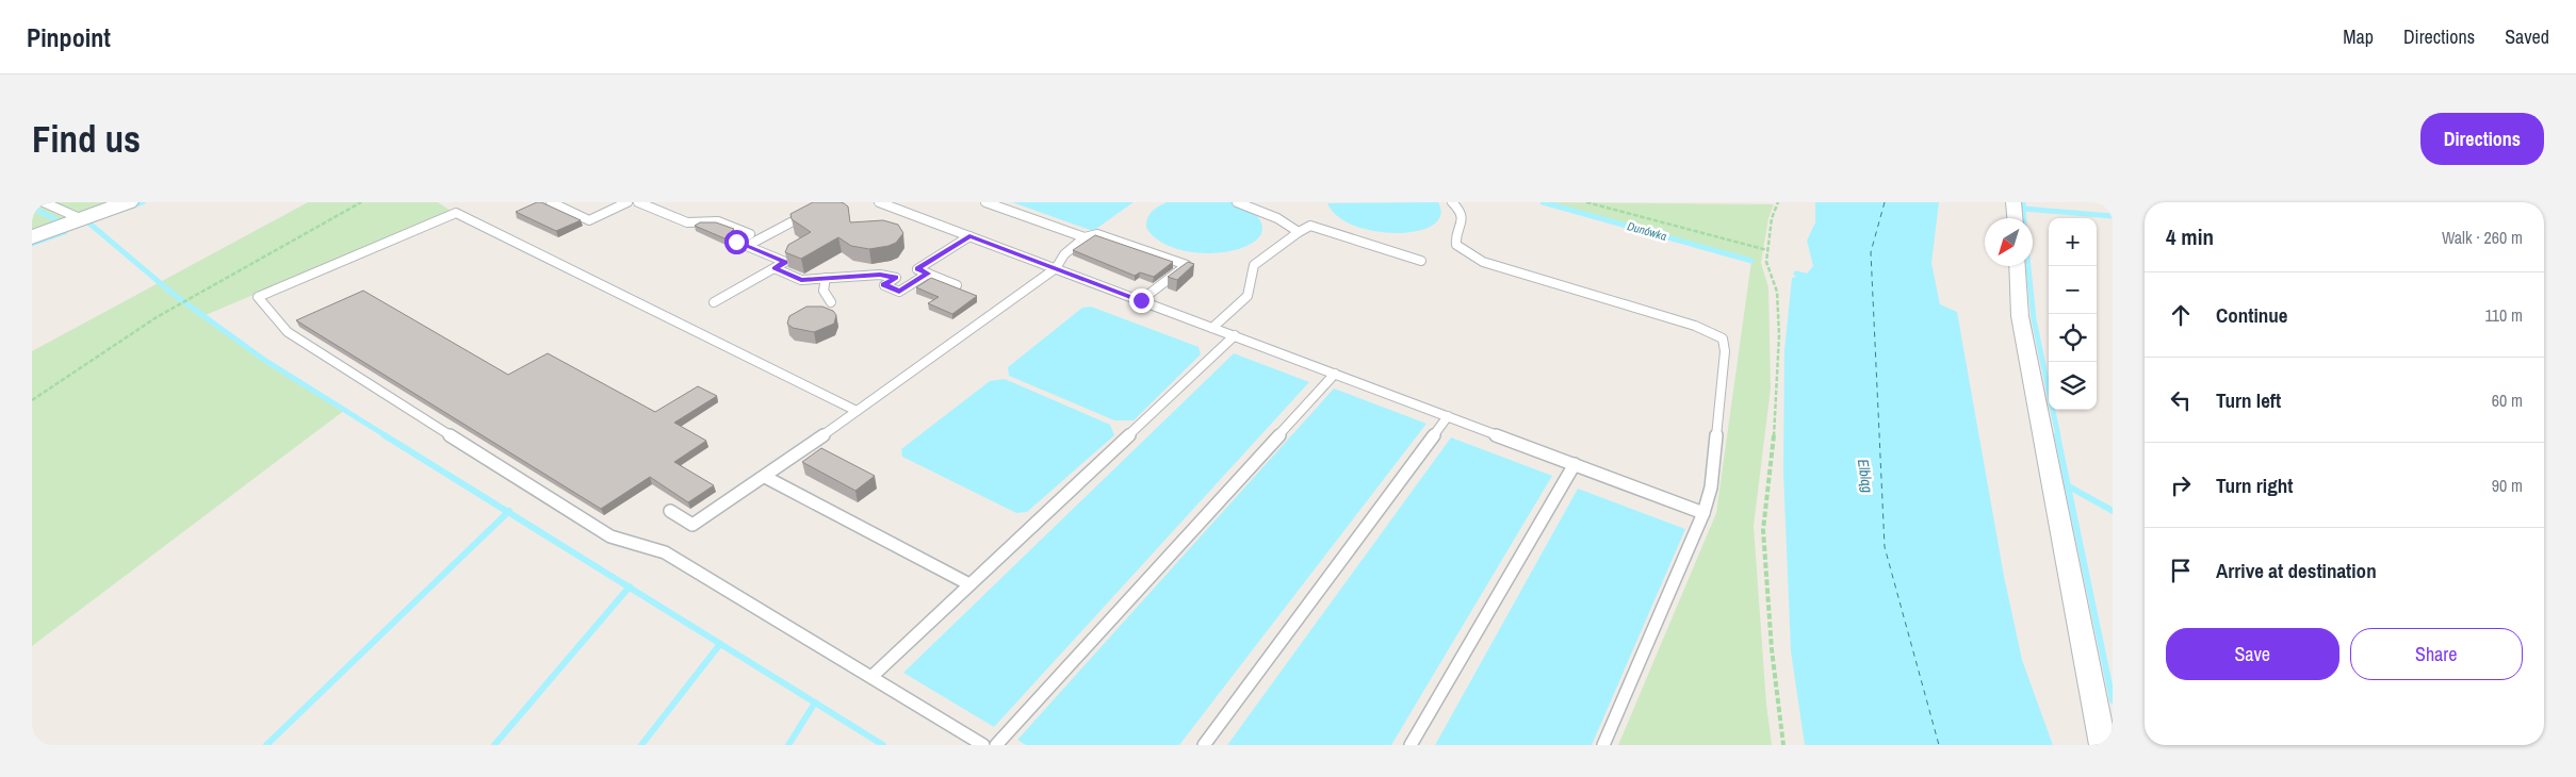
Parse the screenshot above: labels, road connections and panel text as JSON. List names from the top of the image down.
{
  "water": ["Dunówka", "Elbląg"],
  "north": "bottom left",
  "page": {
    "header": "Pinpoint",
    "nav": ["Map", "Directions", "Saved"],
    "buttons": [
      "Directions",
      ["Save", "Share"]
    ],
    "title": "Find us",
    "heading": ["4 min", "Walk · 260 m"],
    "map_buttons": ["+", "−"],
    "list": [
      ["Continue", "110 m"],
      ["Turn left", "60 m"],
      ["Turn right", "90 m"],
      "Arrive at destination"
    ]
  }
}
